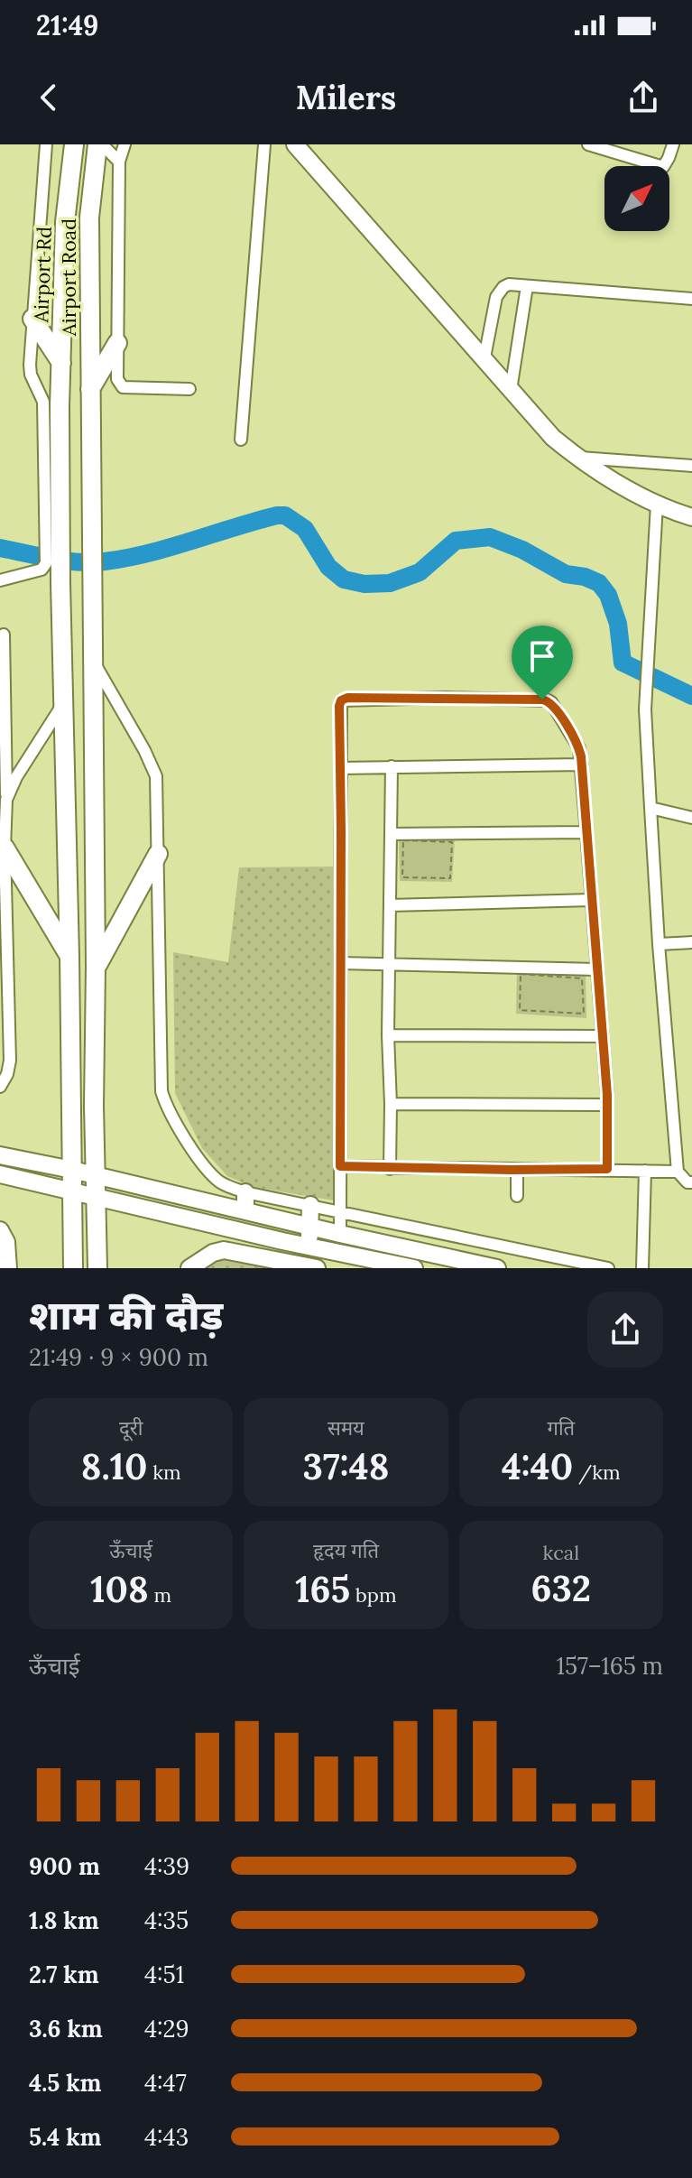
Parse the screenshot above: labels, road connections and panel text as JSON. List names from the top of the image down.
{
  "streets": {
    "main road": ["Airport Rd", "Airport Road"]
  },
  "north": "top right",
  "page": {
    "status": "21:49",
    "header": "Milers",
    "heading": ["शाम की दौड़", "21:49 · 9 × 900 m"],
    "stats": [
      ["दूरी", "8.10 km"],
      ["समय", "37:48"],
      ["गति", "4:40 /km"],
      ["ऊँचाई", "108 m"],
      ["हृदय गति", "165 bpm"],
      ["kcal", "632"]
    ],
    "chart": ["ऊँचाई", "157–165 m"],
    "list": [
      {
        "name": "900 m",
        "note": "4:39"
      },
      {
        "name": "1.8 km",
        "note": "4:35"
      },
      {
        "name": "2.7 km",
        "note": "4:51"
      },
      {
        "name": "3.6 km",
        "note": "4:29"
      },
      {
        "name": "4.5 km",
        "note": "4:47"
      },
      {
        "name": "5.4 km",
        "note": "4:43"
      }
    ]
  }
}
